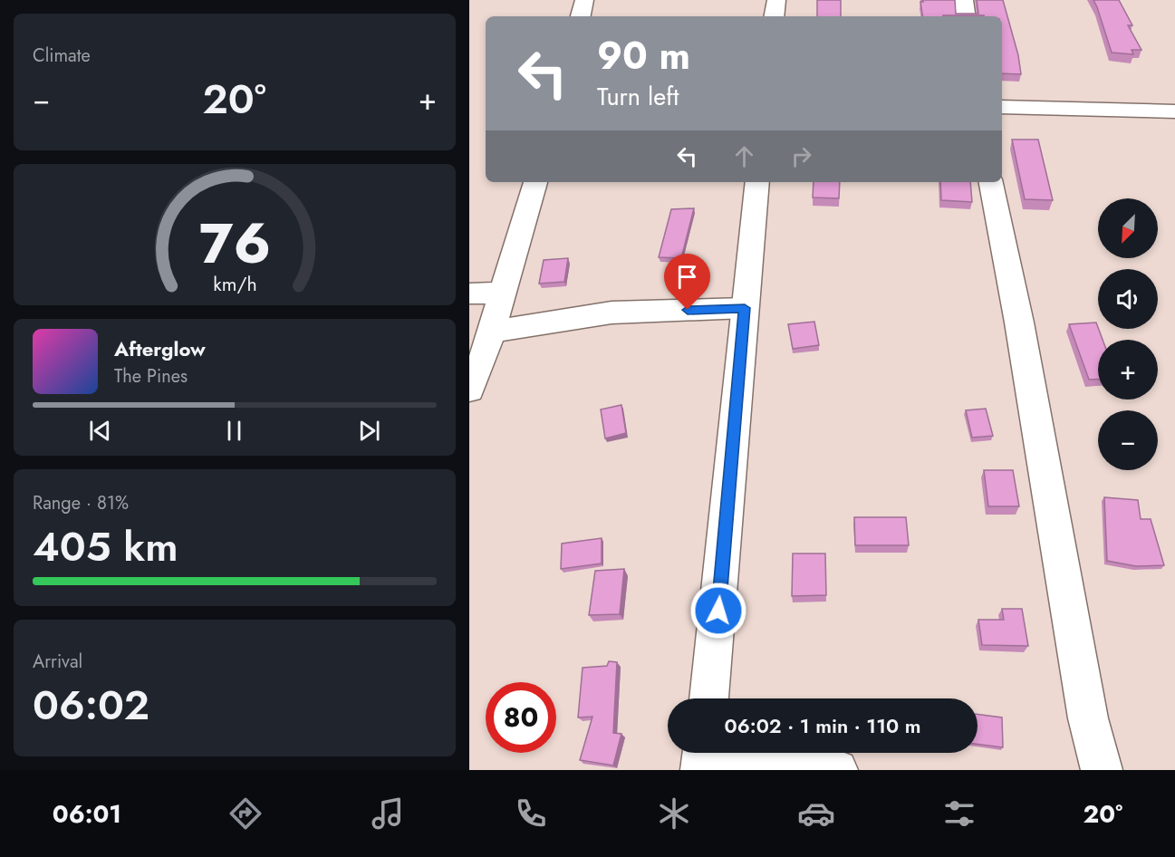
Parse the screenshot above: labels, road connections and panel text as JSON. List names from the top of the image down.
{
  "north": "bottom left",
  "page": {
    "tile": [
      "Climate",
      ["Range · 81%", "405 km"],
      ["Arrival", "06:02"]
    ],
    "turn": ["90 m", "Turn left"],
    "heat": ["−", "20°", "+"],
    "map_buttons": ["+", "−"],
    "song": ["Afterglow", "The Pines"],
    "limit": "80",
    "trip": "06:02 · 1 min · 110 m",
    "tabs": ["06:01", "20°"],
    "gauge": ["76", "km/h"]
  }
}
